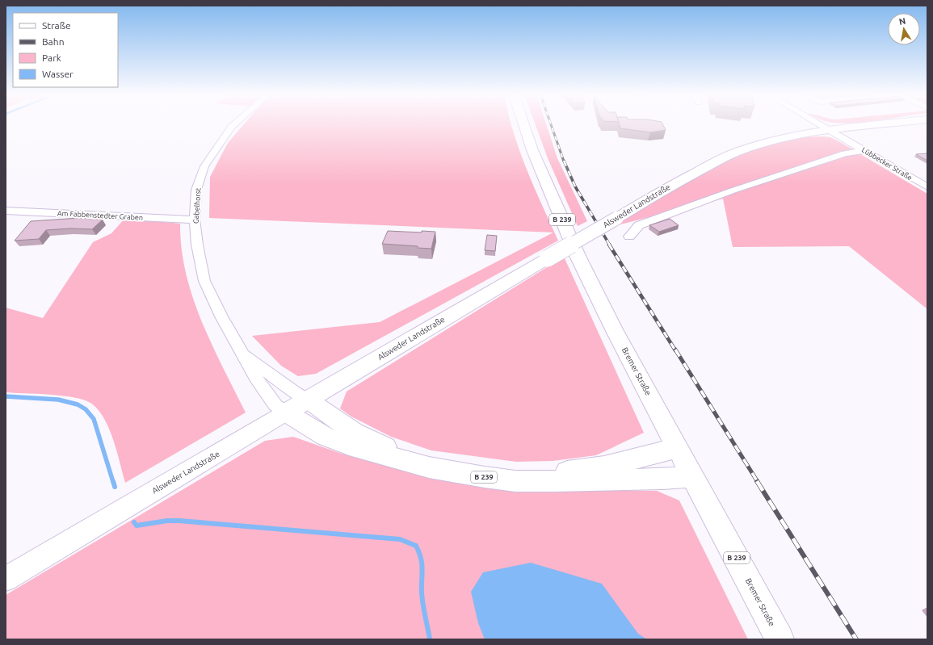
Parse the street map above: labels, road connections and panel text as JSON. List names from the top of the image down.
{
  "streets": {
    "main road": ["Alsweder Landstraße", "B 239", "Bremer Straße"],
    "street": ["Lübbecker Straße", "Gabelhorst", "Am Fabbenstedter Graben"]
  },
  "crossings": [
    ["Lübbecker Straße", "Alsweder Landstraße"],
    ["Gabelhorst", "Alsweder Landstraße"],
    ["Gabelhorst", "Am Fabbenstedter Graben"],
    ["Gabelhorst", "B 239"],
    ["Alsweder Landstraße", "B 239"],
    ["B 239", "Bremer Straße"]
  ],
  "legend": [
    "Straße",
    "Bahn",
    "Park",
    "Wasser"
  ],
  "north": "top"
}
